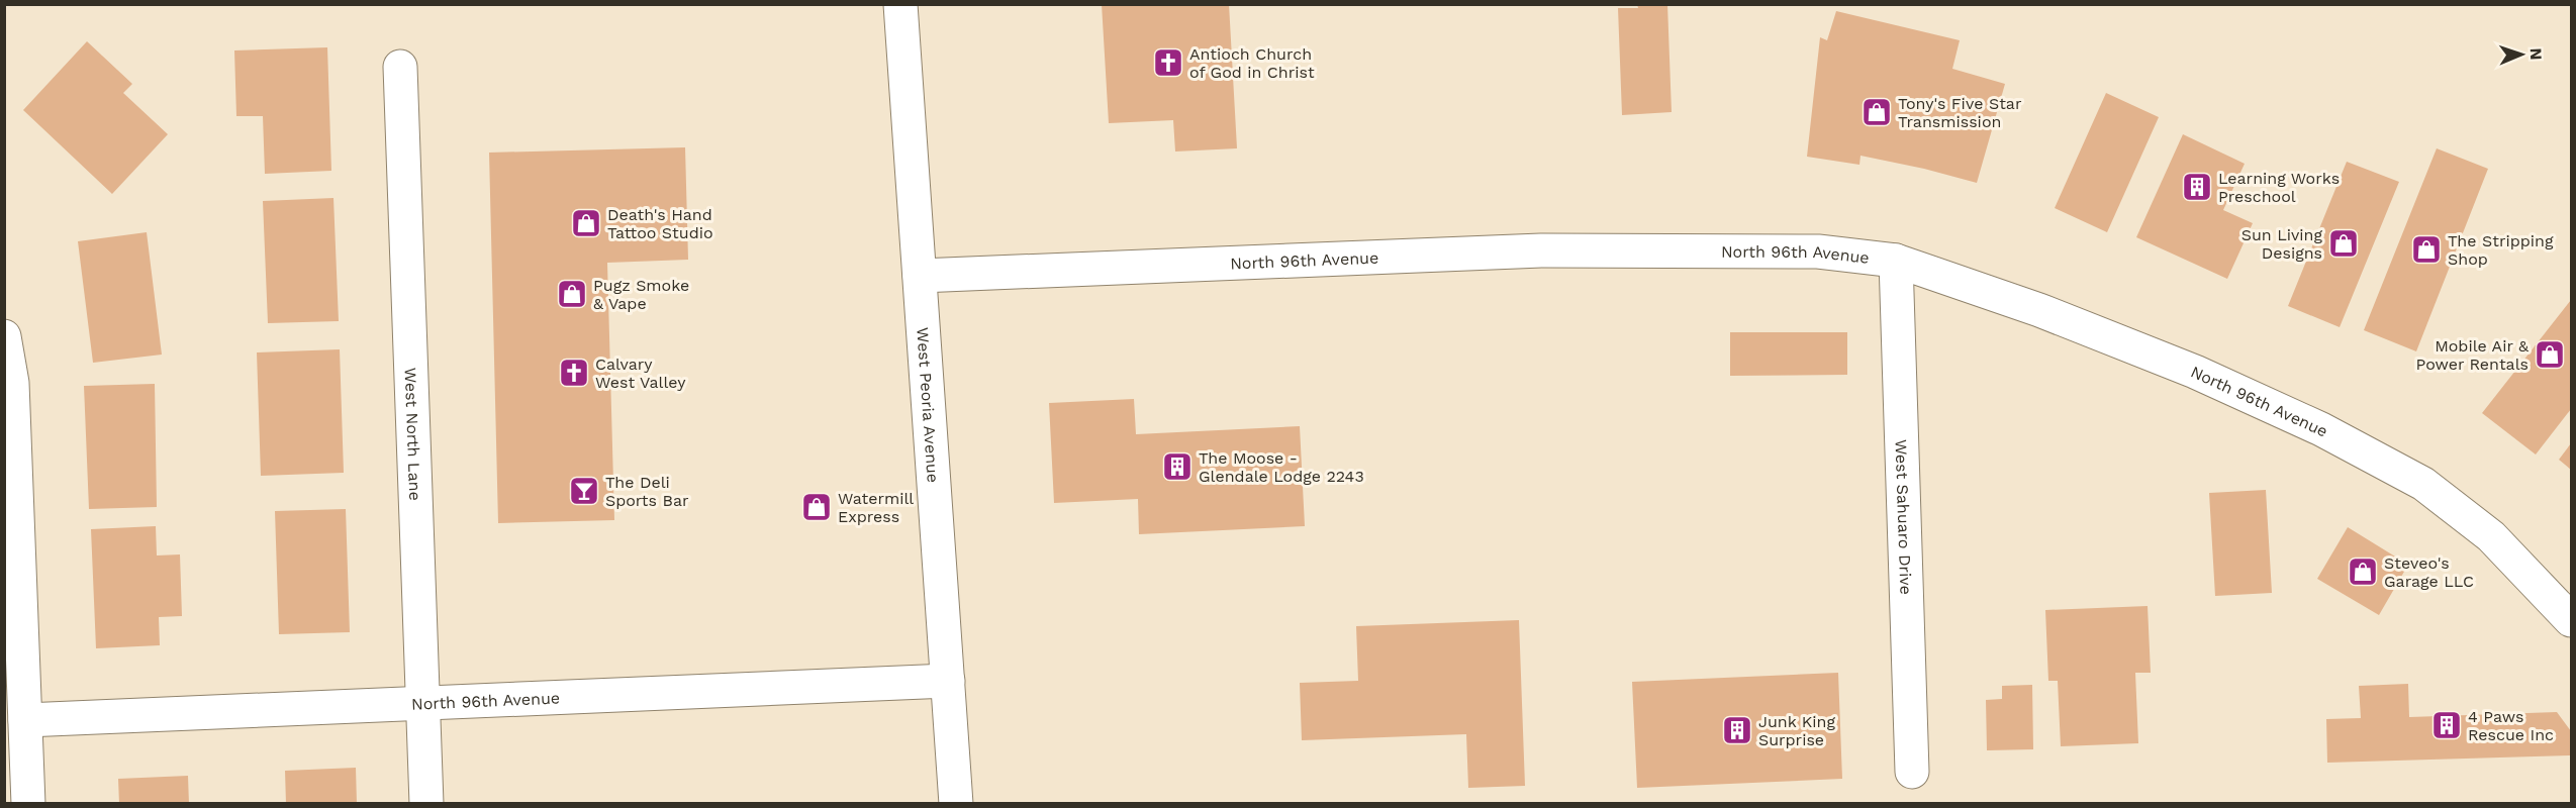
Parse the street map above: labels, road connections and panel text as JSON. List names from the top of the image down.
{
  "streets": {
    "street": [
      "North 96th Avenue",
      "West Peoria Avenue",
      "West North Lane",
      "West Sahuaro Drive"
    ]
  },
  "crossings": [
    ["North 96th Avenue", "West Peoria Avenue"],
    ["North 96th Avenue", "West North Lane"],
    ["North 96th Avenue", "West Sahuaro Drive"]
  ],
  "places": {
    "church": ["Antioch Church of God in Christ", "Calvary West Valley"],
    "shop": [
      "Tony's Five Star Transmission",
      "Death's Hand Tattoo Studio",
      "Sun Living Designs",
      "The Stripping Shop",
      "Pugz Smoke & Vape",
      "Mobile Air & Power Rentals",
      "Watermill Express",
      "Steveo's Garage LLC"
    ],
    "building": [
      "Learning Works Preschool",
      "The Moose - Glendale Lodge 2243",
      "4 Paws Rescue Inc",
      "Junk King Surprise"
    ],
    "bar": ["The Deli Sports Bar"]
  },
  "north": "right"
}
